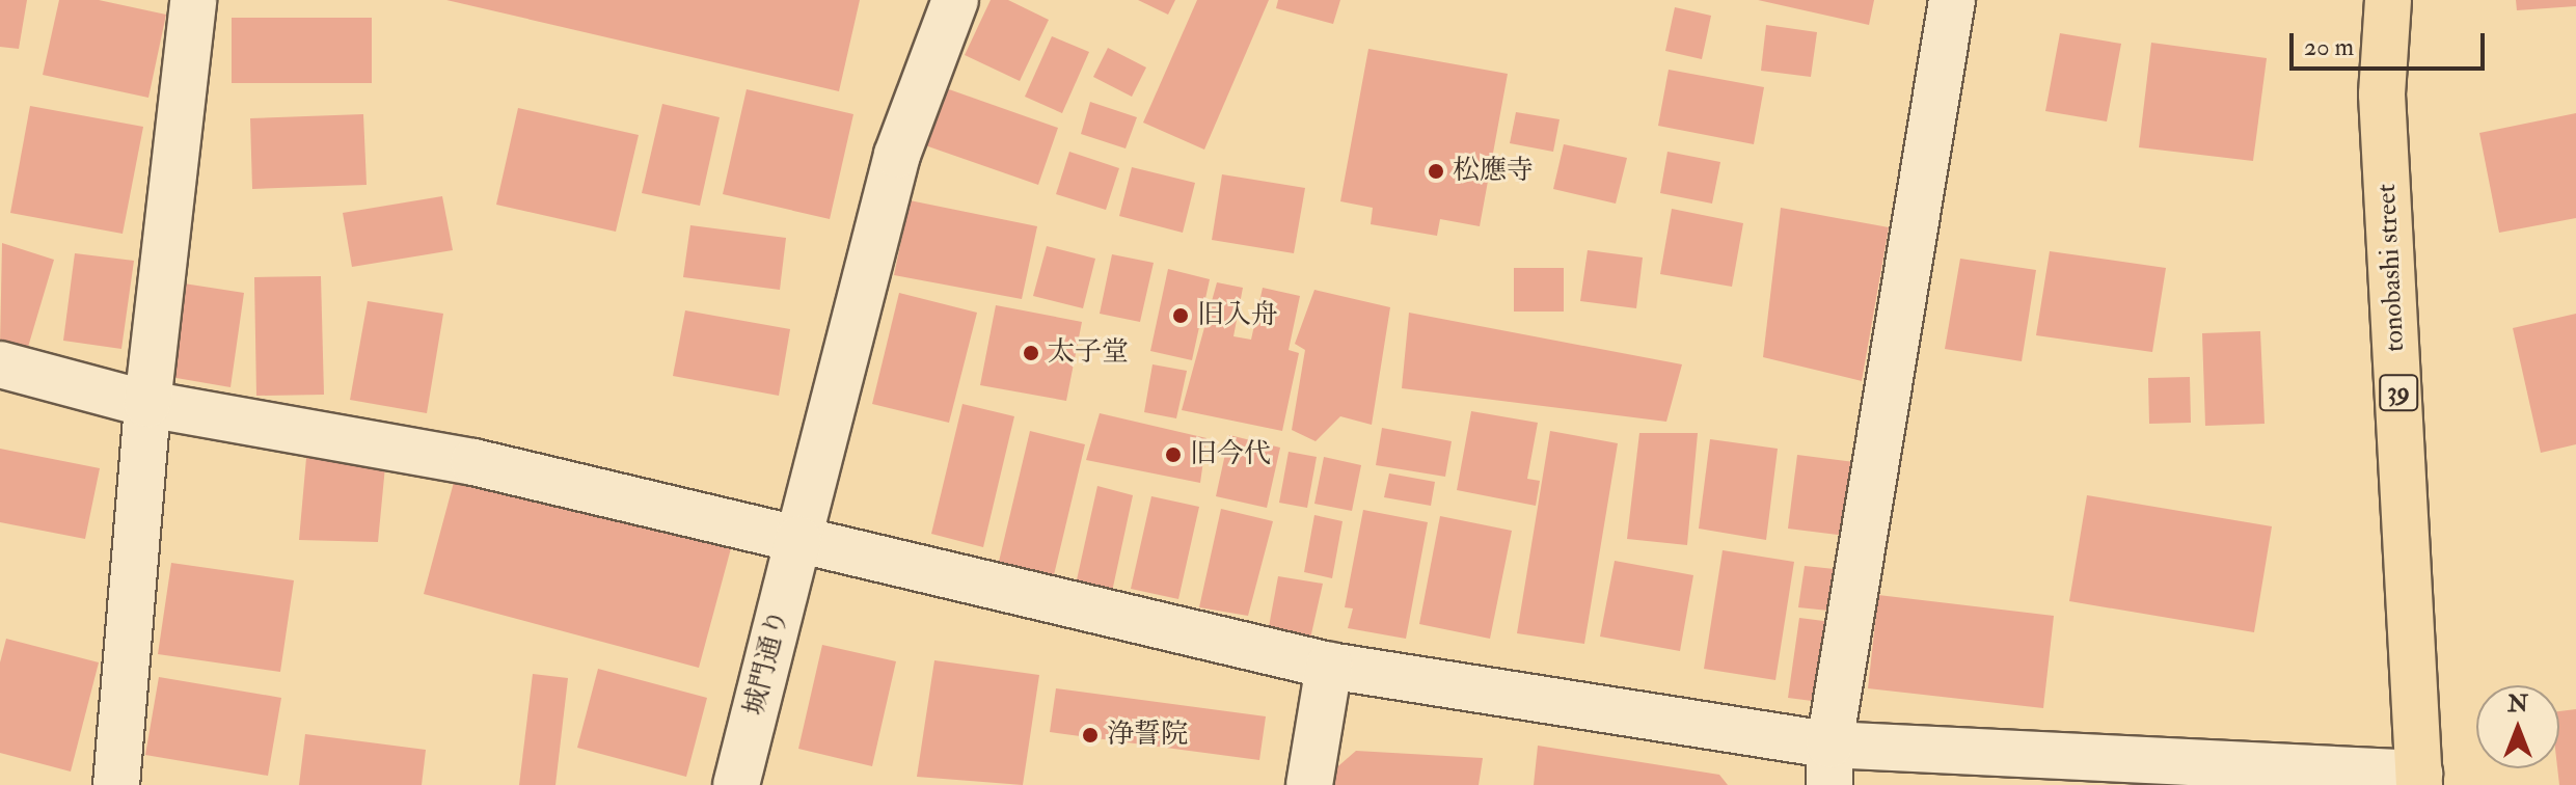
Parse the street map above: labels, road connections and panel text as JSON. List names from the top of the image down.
{
  "streets": {
    "main road": ["tonobashi street", "39"],
    "street": ["城門通り"]
  },
  "places": [
    "松應寺",
    "旧入舟",
    "太子堂",
    "旧今代",
    "浄誓院"
  ],
  "scale_bar": "20 m",
  "north": "top"
}
